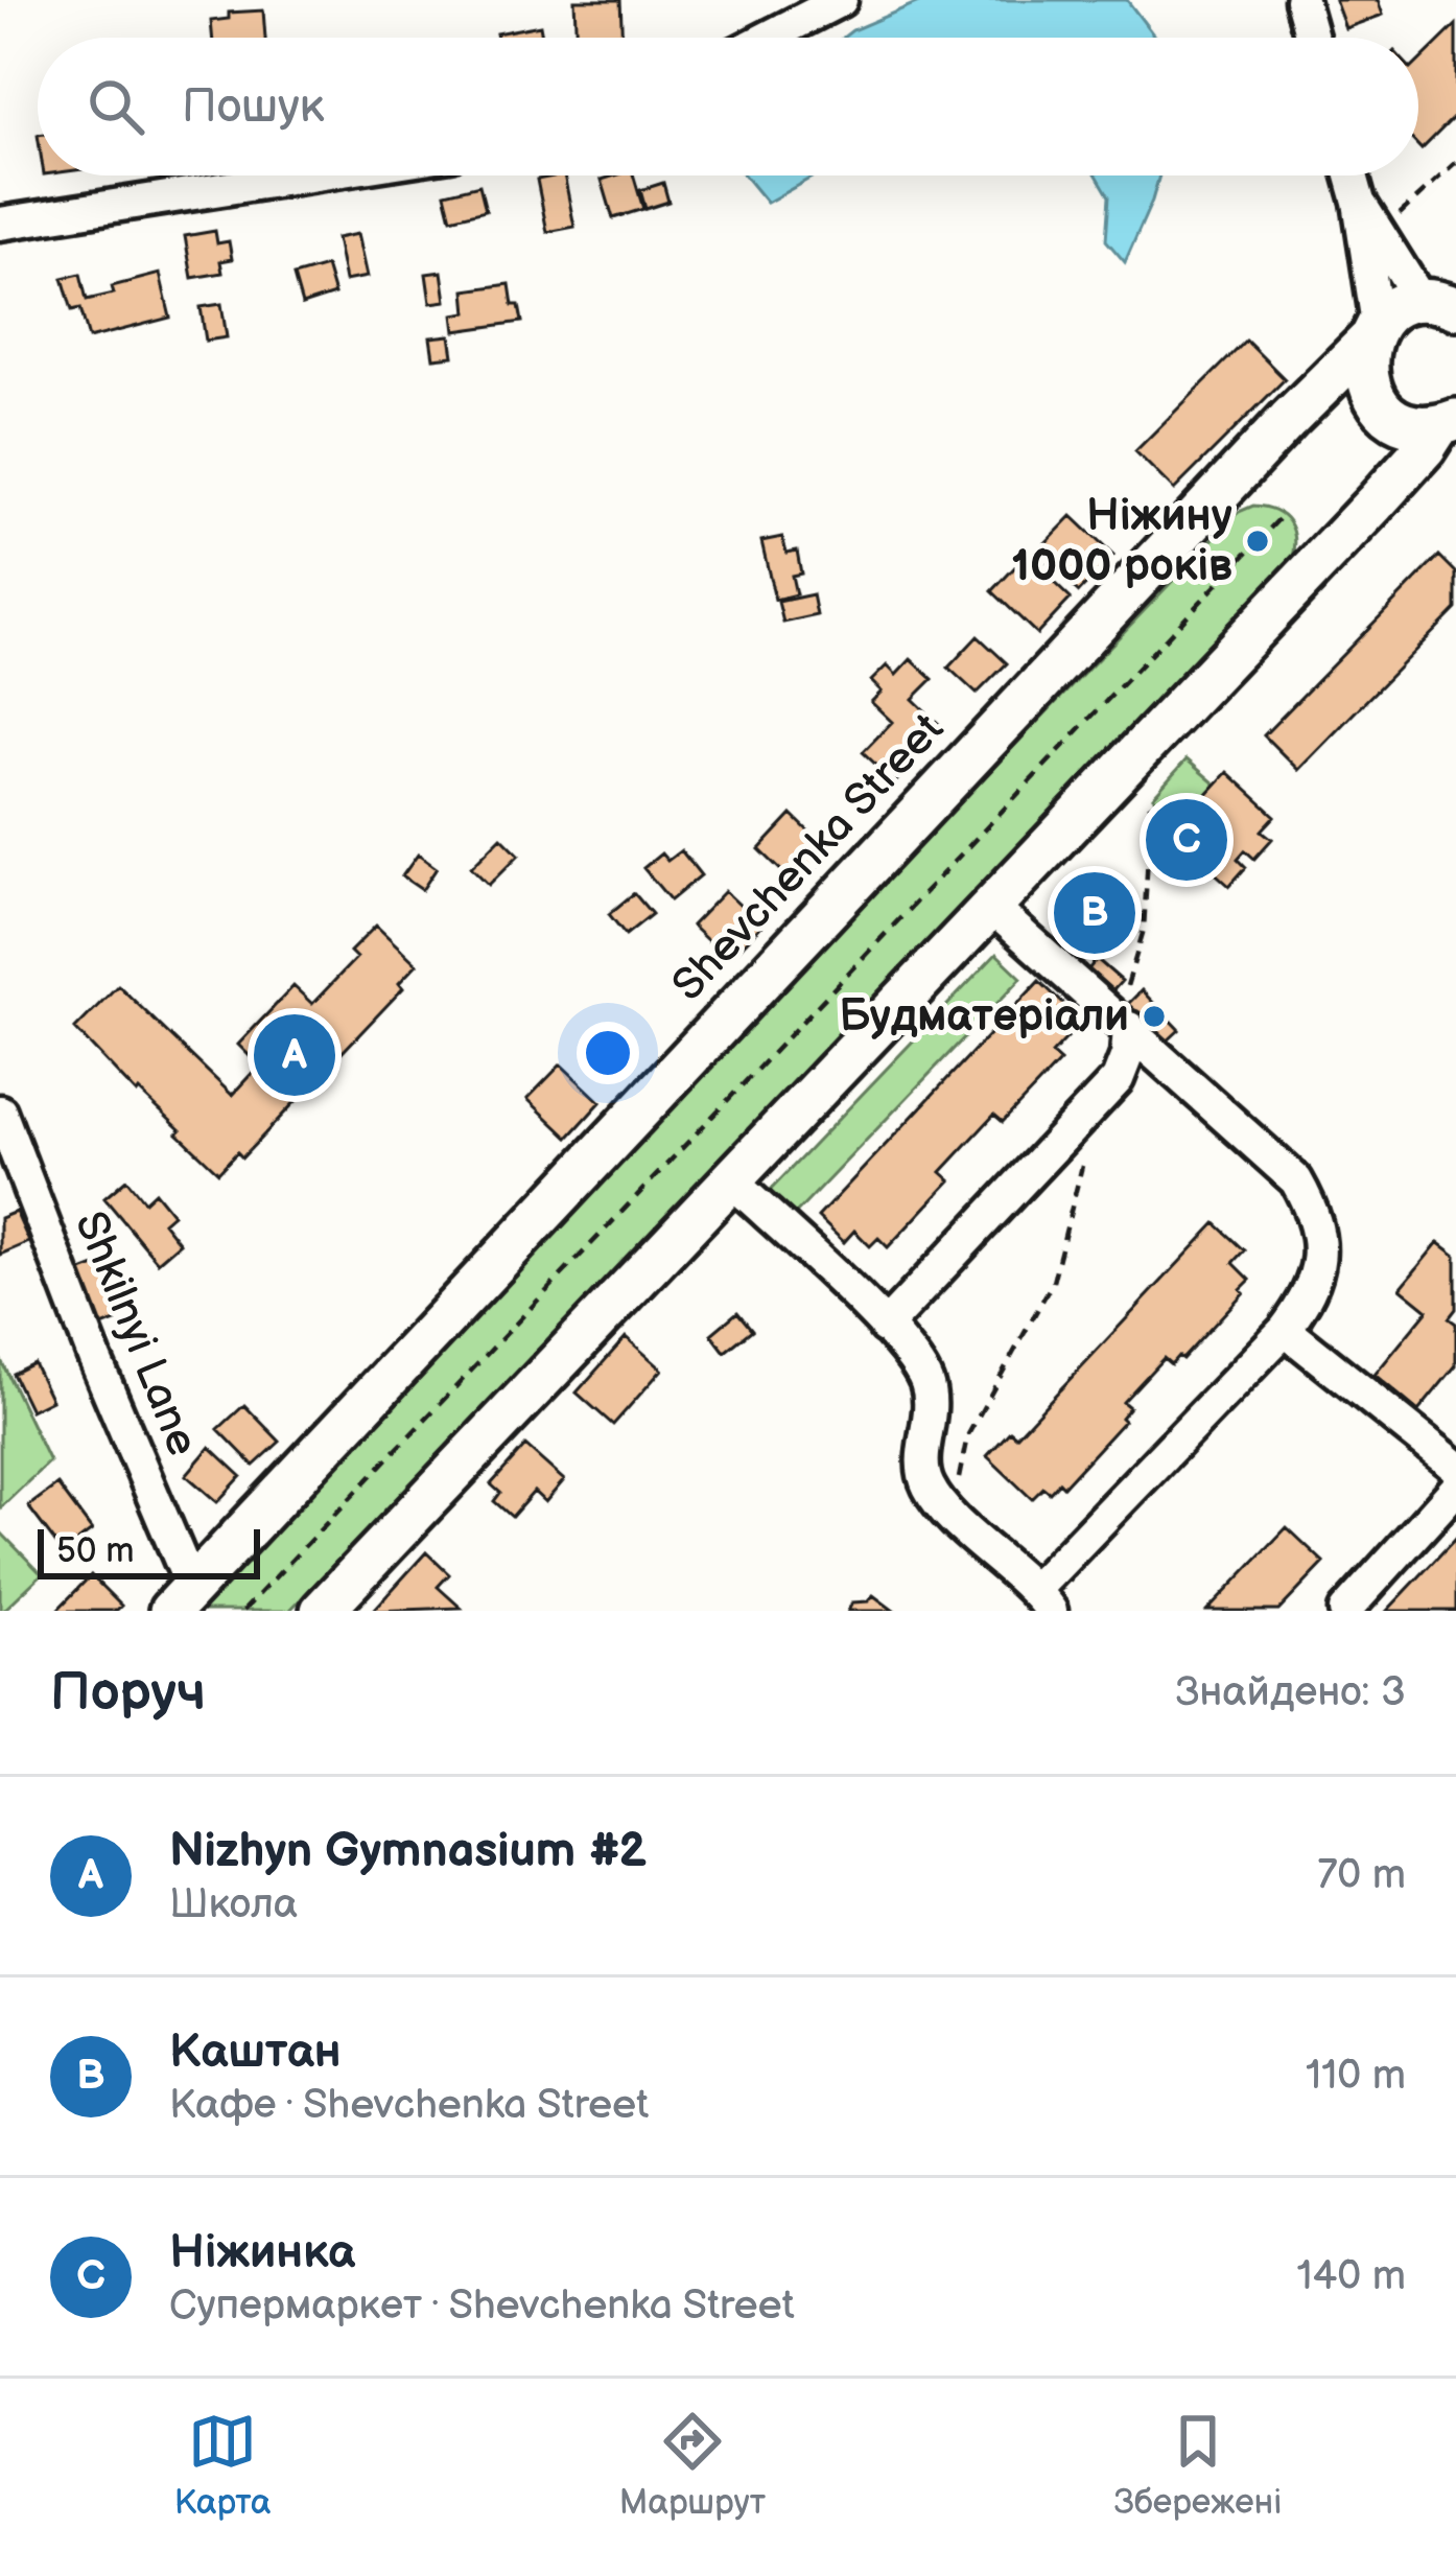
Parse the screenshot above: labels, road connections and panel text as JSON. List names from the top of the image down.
{
  "streets": {
    "main road": ["Shevchenka Street"],
    "street": ["Shkilnyi Lane"]
  },
  "crossings": [
    ["Shevchenka Street", "Shkilnyi Lane"]
  ],
  "places": ["Ніжину 1000 років", "Будматеріали"],
  "scale_bar": "50 m",
  "page": {
    "search": "Пошук",
    "pins": ["C", "B", "A"],
    "scale": "50 m",
    "heading": ["Поруч", "Знайдено: 3"],
    "list": [
      {
        "mark": "A",
        "name": "Nizhyn Gymnasium #2",
        "note": "Школа",
        "value": "70 m"
      },
      {
        "mark": "B",
        "name": "Каштан",
        "note": "Кафе · Shevchenka Street",
        "value": "110 m"
      },
      {
        "mark": "C",
        "name": "Ніжинка",
        "note": "Супермаркет · Shevchenka Street",
        "value": "140 m"
      }
    ],
    "nav": ["Карта", "Маршрут", "Збережені"]
  }
}
